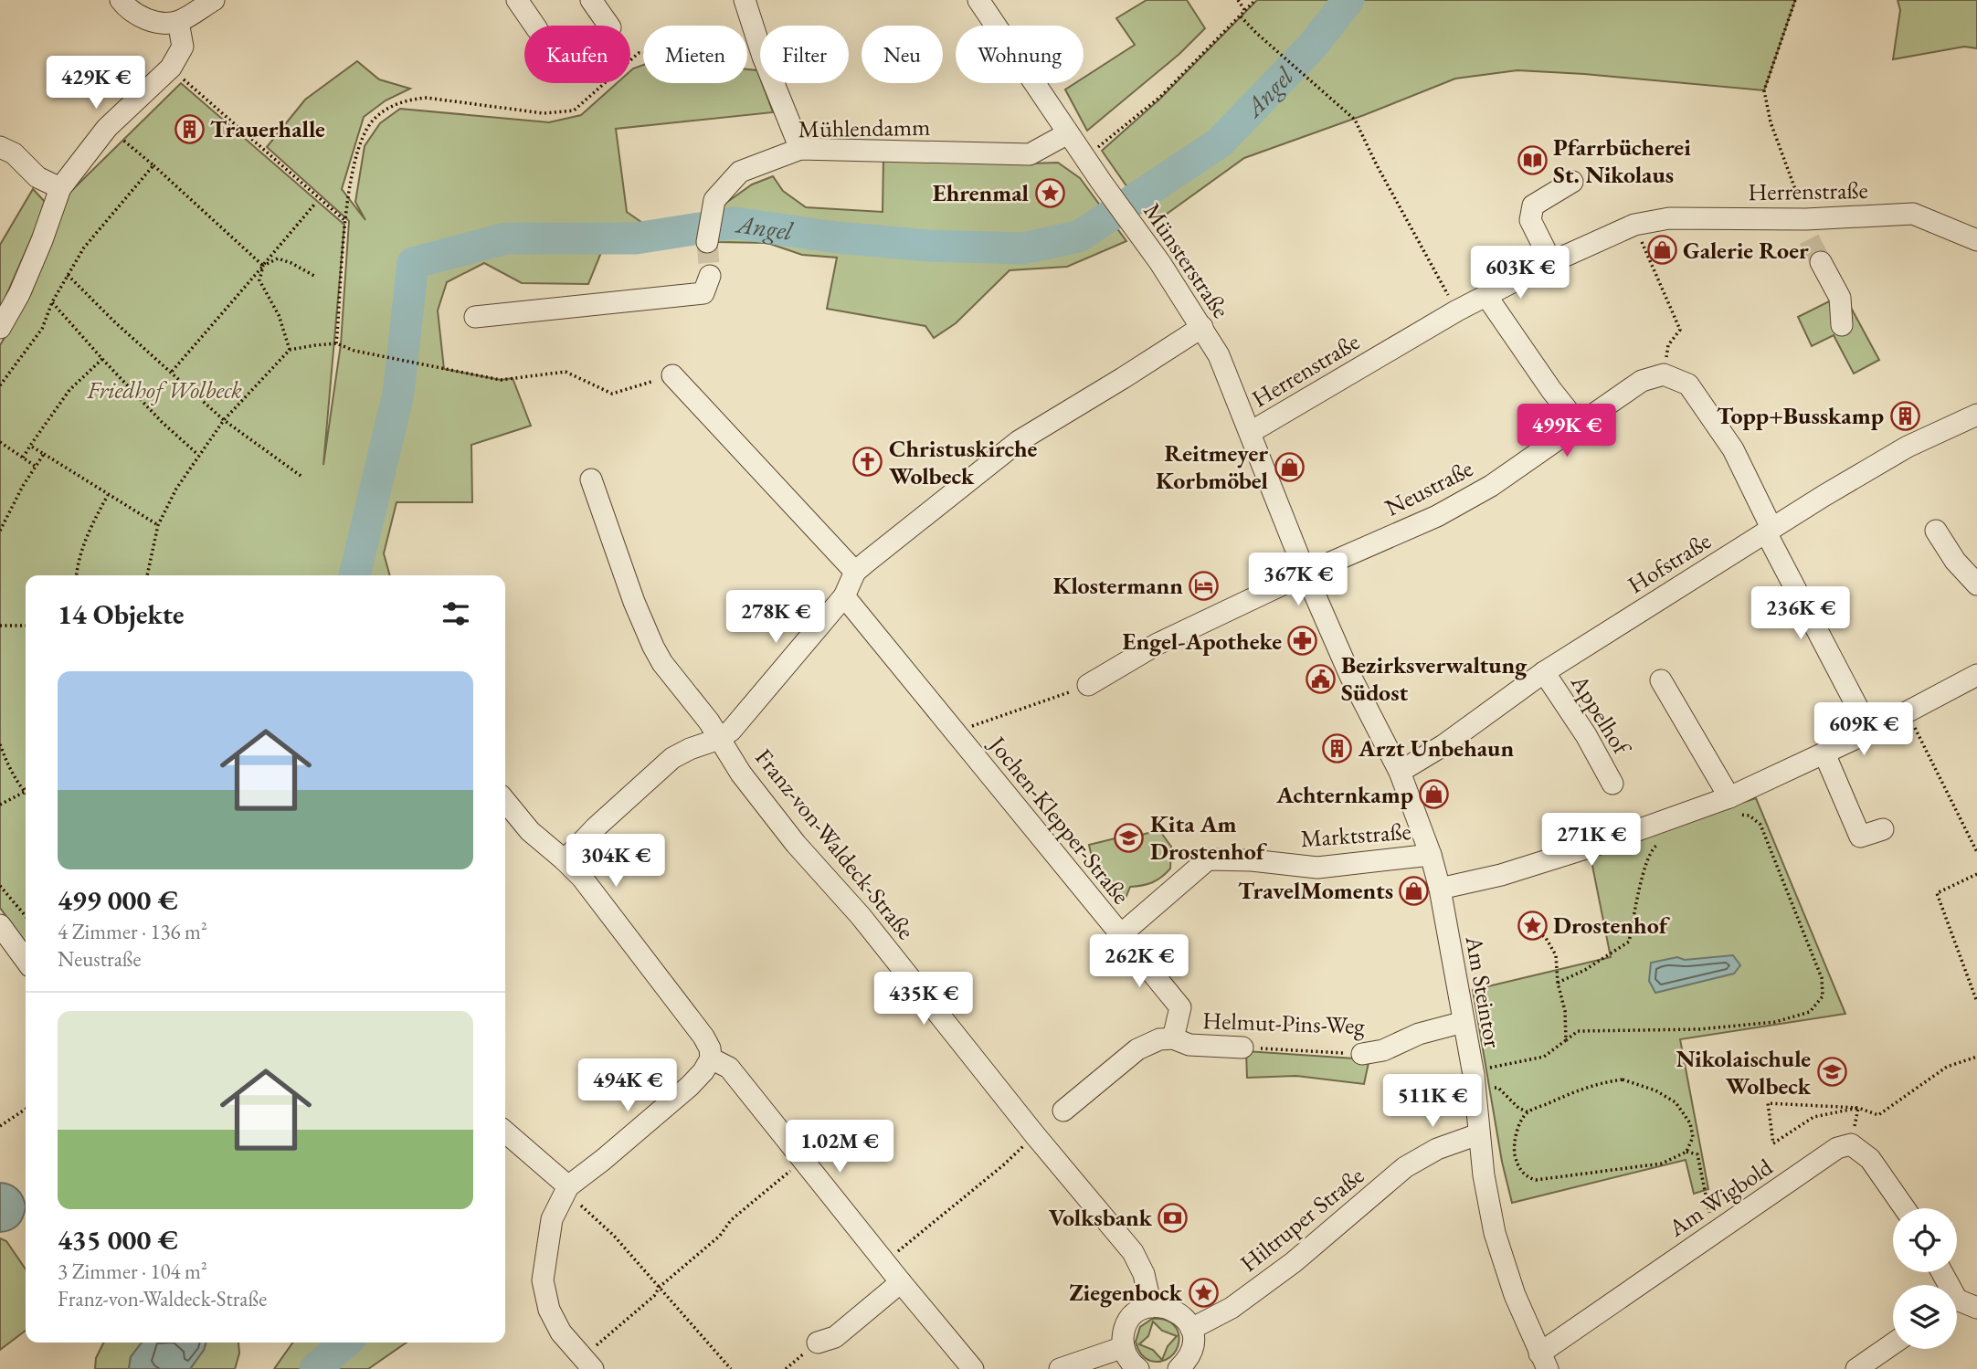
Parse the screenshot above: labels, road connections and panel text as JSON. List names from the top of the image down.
{
  "streets": {
    "street": [
      "Mühlendamm",
      "Herrenstraße",
      "Münsterstraße",
      "Neustraße",
      "Hofstraße",
      "Appelhof",
      "Jochen-Klepper-Straße",
      "Marktstraße",
      "Franz-von-Waldeck-Straße",
      "Am Steintor",
      "Helmut-Pins-Weg",
      "Am Wigbold",
      "Hiltruper Straße"
    ]
  },
  "crossings": [
    ["Mühlendamm", "Münsterstraße"],
    ["Herrenstraße", "Münsterstraße"],
    ["Münsterstraße", "Neustraße"],
    ["Münsterstraße", "Hofstraße"],
    ["Münsterstraße", "Am Steintor"],
    ["Hofstraße", "Appelhof"],
    ["Hofstraße", "Am Steintor"],
    ["Jochen-Klepper-Straße", "Marktstraße"],
    ["Jochen-Klepper-Straße", "Helmut-Pins-Weg"],
    ["Marktstraße", "Am Steintor"],
    ["Am Steintor", "Helmut-Pins-Weg"],
    ["Am Steintor", "Am Wigbold"],
    ["Am Steintor", "Hiltruper Straße"]
  ],
  "water": ["Angel"],
  "parks": ["Friedhof Wolbeck"],
  "places": {
    "building": ["Trauerhalle", "Topp+Busskamp", "Arzt Unbehaun"],
    "library": ["Pfarrbücherei St. Nikolaus"],
    "place": ["Ehrenmal", "Drostenhof", "Ziegenbock"],
    "shop": [
      "Galerie Roer",
      "Reitmeyer Korbmöbel",
      "Achternkamp",
      "TravelMoments"
    ],
    "church": ["Christuskirche Wolbeck"],
    "hotel": ["Klostermann"],
    "pharmacy": ["Engel-Apotheke"],
    "public building": ["Bezirksverwaltung Südost"],
    "school or university": ["Kita Am Drostenhof", "Nikolaischule Wolbeck"],
    "bank": ["Volksbank"]
  },
  "page": {
    "chip": [
      "Kaufen",
      "Mieten",
      "Filter",
      "Neu",
      "Wohnung"
    ],
    "price": [
      "429K €",
      "603K €",
      "499K €",
      "367K €",
      "236K €",
      "278K €",
      "609K €",
      "271K €",
      "304K €",
      "262K €",
      "435K €",
      "494K €",
      "511K €",
      "1.02M €"
    ],
    "heading": "14 Objekte",
    "list": [
      {
        "name": "499 000 €",
        "note": "4 Zimmer · 136 m² · Neustraße"
      },
      {
        "name": "435 000 €",
        "note": "3 Zimmer · 104 m² · Franz-von-Waldeck-Straße"
      }
    ]
  }
}
